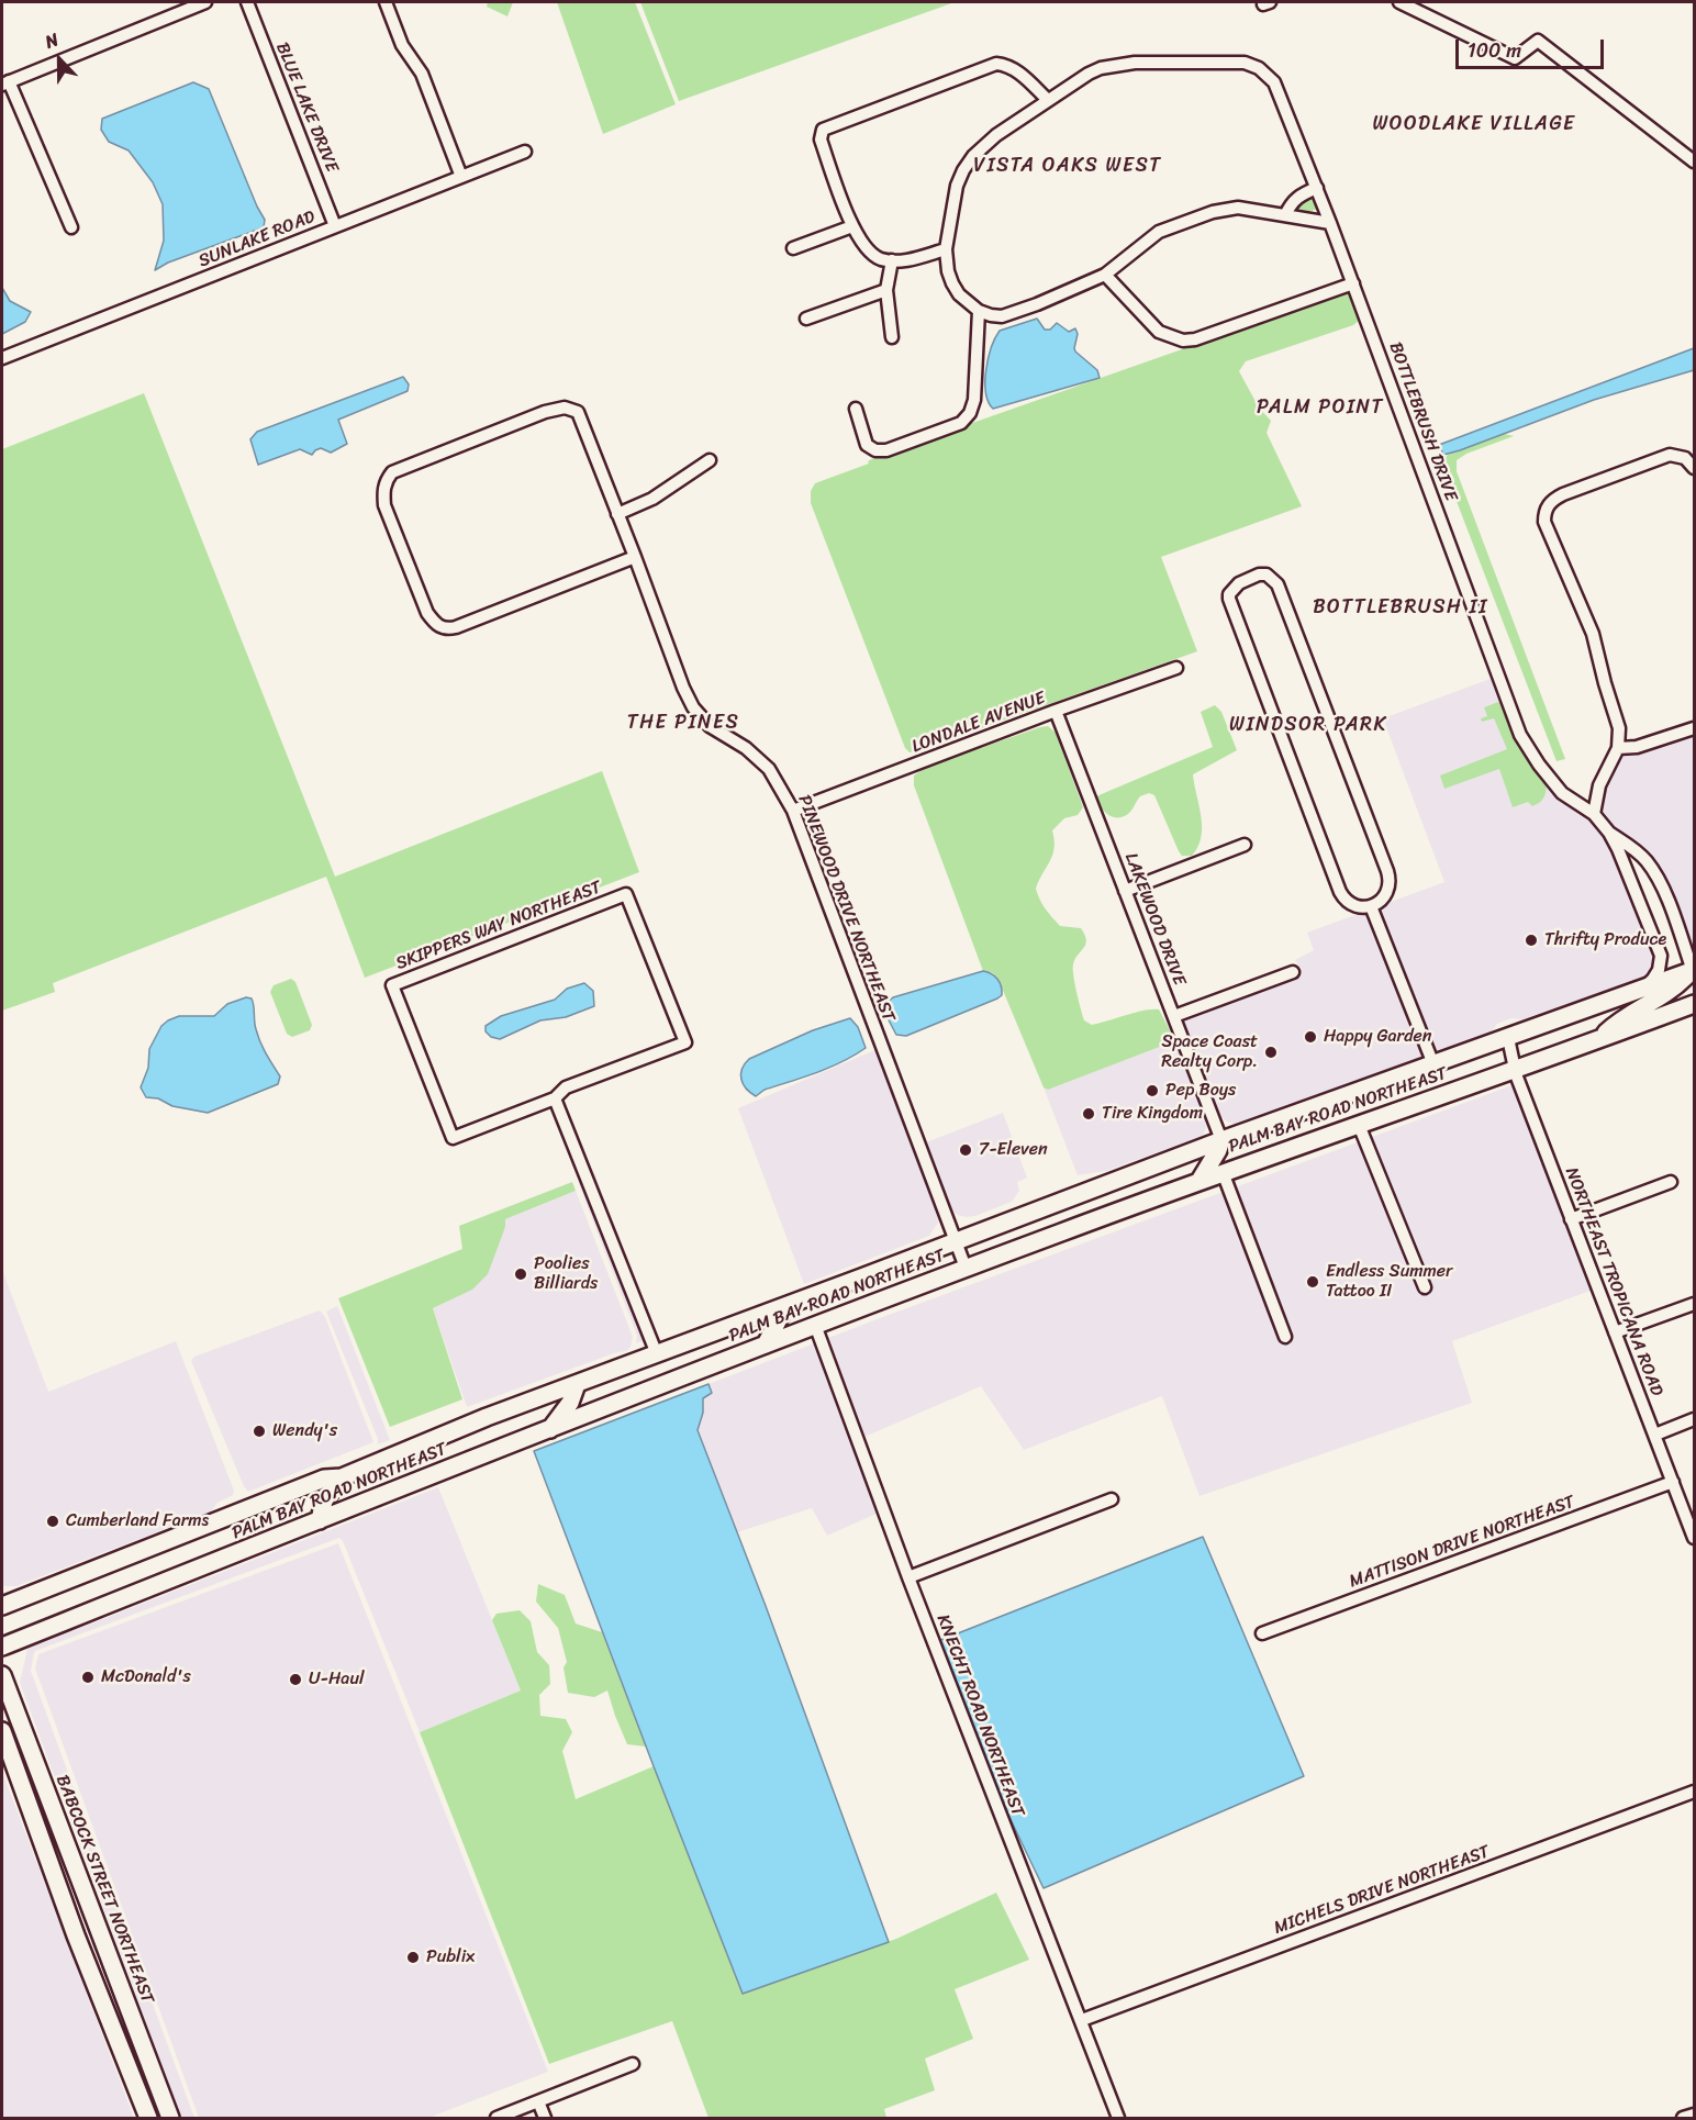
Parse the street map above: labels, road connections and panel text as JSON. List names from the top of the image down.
{
  "streets": {
    "main road": ["PALM BAY ROAD NORTHEAST", "BABCOCK STREET NORTHEAST"],
    "street": [
      "BLUE LAKE DRIVE",
      "SUNLAKE ROAD",
      "BOTTLEBRUSH DRIVE",
      "LONDALE AVENUE",
      "PINEWOOD DRIVE NORTHEAST",
      "LAKEWOOD DRIVE",
      "SKIPPERS WAY NORTHEAST",
      "NORTHEAST TROPICANA ROAD",
      "MATTISON DRIVE NORTHEAST",
      "KNECHT ROAD NORTHEAST",
      "MICHELS DRIVE NORTHEAST"
    ]
  },
  "crossings": [
    ["BLUE LAKE DRIVE", "SUNLAKE ROAD"],
    ["BOTTLEBRUSH DRIVE", "PALM BAY ROAD NORTHEAST"],
    ["LONDALE AVENUE", "PINEWOOD DRIVE NORTHEAST"],
    ["LONDALE AVENUE", "LAKEWOOD DRIVE"],
    ["PINEWOOD DRIVE NORTHEAST", "PALM BAY ROAD NORTHEAST"],
    ["LAKEWOOD DRIVE", "PALM BAY ROAD NORTHEAST"],
    ["PALM BAY ROAD NORTHEAST", "NORTHEAST TROPICANA ROAD"],
    ["PALM BAY ROAD NORTHEAST", "KNECHT ROAD NORTHEAST"],
    ["NORTHEAST TROPICANA ROAD", "MATTISON DRIVE NORTHEAST"],
    ["KNECHT ROAD NORTHEAST", "MICHELS DRIVE NORTHEAST"]
  ],
  "districts": [
    "WOODLAKE VILLAGE",
    "VISTA OAKS WEST",
    "PALM POINT",
    "BOTTLEBRUSH II",
    "THE PINES",
    "WINDSOR PARK"
  ],
  "places": [
    "Thrifty Produce",
    "Happy Garden",
    "Space Coast Realty Corp.",
    "Pep Boys",
    "Tire Kingdom",
    "7-Eleven",
    "Poolies Billiards",
    "Endless Summer Tattoo II",
    "Wendy's",
    "Cumberland Farms",
    "McDonald's",
    "U-Haul",
    "Publix"
  ],
  "scale_bar": "100 m",
  "north": "top"
}
